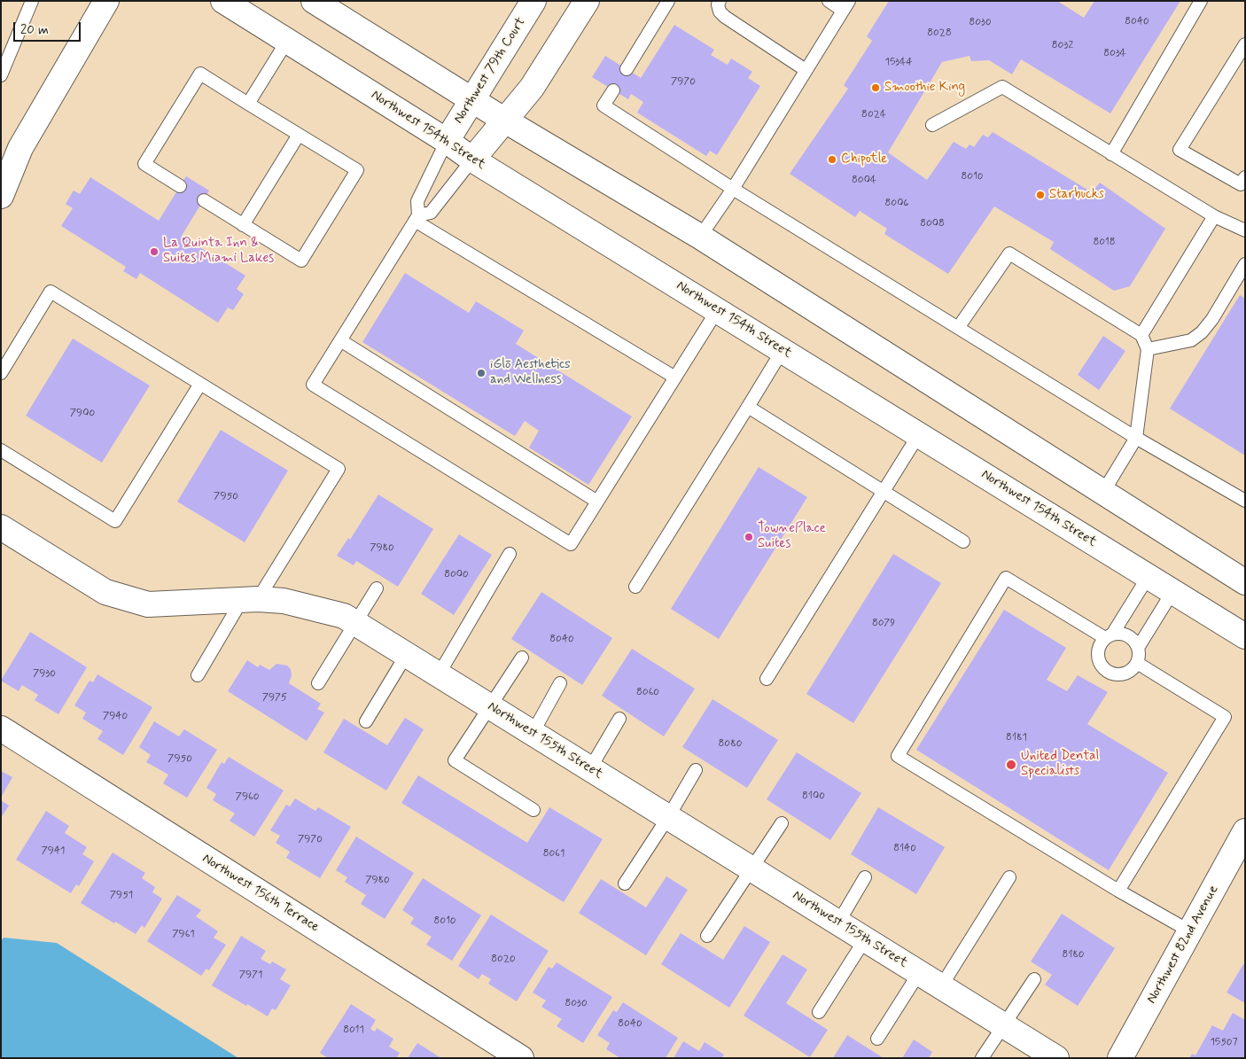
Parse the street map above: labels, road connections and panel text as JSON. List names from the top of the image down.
{
  "streets": {
    "street": [
      "Northwest 79th Court",
      "Northwest 154th Street",
      "Northwest 155th Street",
      "Northwest 156th Terrace",
      "Northwest 82nd Avenue"
    ]
  },
  "crossings": [
    ["Northwest 79th Court", "Northwest 154th Street"]
  ],
  "places": [
    "Smoothie King",
    "Chipotle",
    "Starbucks",
    "La Quinta Inn & Suites Miami Lakes",
    "iGlō Aesthetics and Wellness",
    "TownePlace Suites",
    "United Dental Specialists"
  ],
  "house_numbers": [
    "8040",
    "8030",
    "8028",
    "8032",
    "8034",
    "15344",
    "7970",
    "8024",
    "8010",
    "8004",
    "8006",
    "8008",
    "8018",
    "7900",
    "7950",
    "7980",
    "8000",
    "8079",
    "8040",
    "7930",
    "8060",
    "7975",
    "7940",
    "8181",
    "8080",
    "7950",
    "8100",
    "7960",
    "7970",
    "8140",
    "7941",
    "8061",
    "7980",
    "7951",
    "8010",
    "7961",
    "8180",
    "8020",
    "7971",
    "8030",
    "8040",
    "8011",
    "15507"
  ],
  "scale_bar": "20 m"
}
